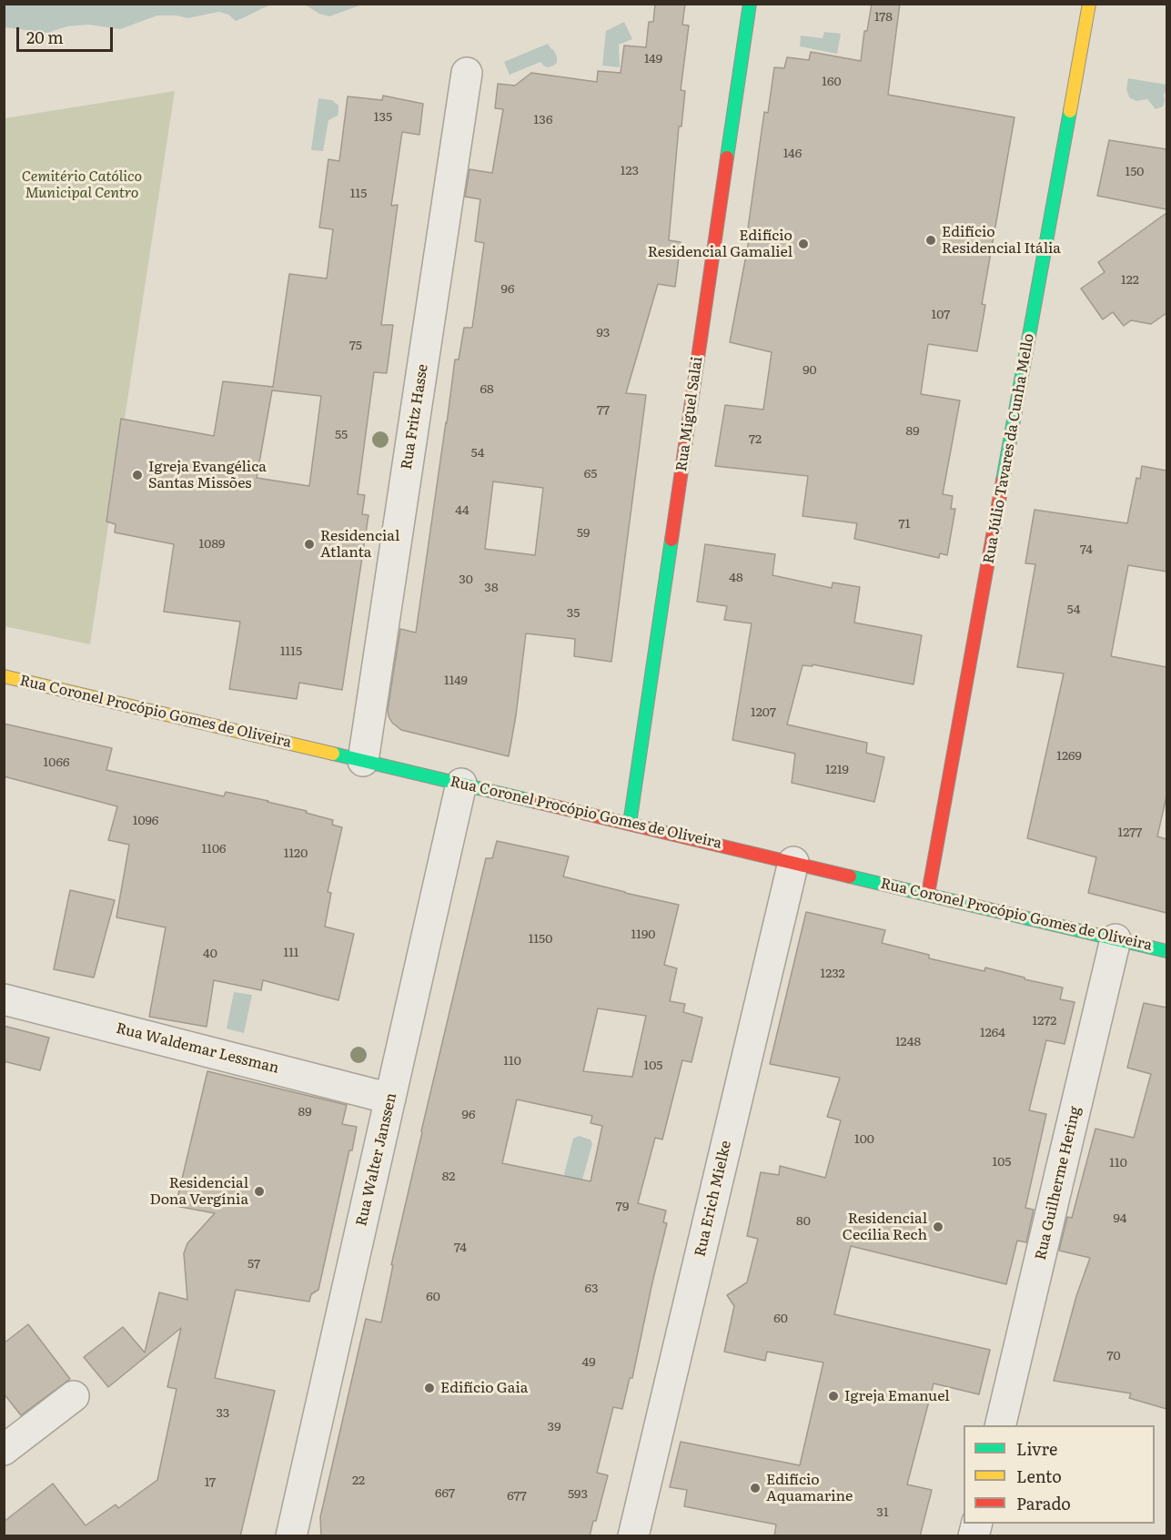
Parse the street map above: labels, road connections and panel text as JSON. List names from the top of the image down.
{
  "streets": {
    "street": [
      "Rua Miguel Salai",
      "Rua Fritz Hasse",
      "Rua Júlio Tavares da Cunha Mello",
      "Rua Coronel Procópio Gomes de Oliveira",
      "Rua Waldemar Lessman",
      "Rua Walter Janssen",
      "Rua Guilherme Hering",
      "Rua Erich Mielke"
    ]
  },
  "crossings": [
    ["Rua Miguel Salai", "Rua Coronel Procópio Gomes de Oliveira"],
    ["Rua Fritz Hasse", "Rua Coronel Procópio Gomes de Oliveira"],
    ["Rua Júlio Tavares da Cunha Mello", "Rua Coronel Procópio Gomes de Oliveira"],
    ["Rua Coronel Procópio Gomes de Oliveira", "Rua Walter Janssen"],
    ["Rua Coronel Procópio Gomes de Oliveira", "Rua Guilherme Hering"],
    ["Rua Coronel Procópio Gomes de Oliveira", "Rua Erich Mielke"],
    ["Rua Waldemar Lessman", "Rua Walter Janssen"]
  ],
  "parks": ["Cemitério Católico Municipal Centro"],
  "places": [
    "Edifício Residencial Itália",
    "Edifício Residencial Gamaliel",
    "Igreja Evangélica Santas Missões",
    "Residencial Atlanta",
    "Residencial Dona Vergínia",
    "Residencial Cecília Rech",
    "Edifício Gaia",
    "Igreja Emanuel",
    "Edifício Aquamarine"
  ],
  "house_numbers": [
    "178",
    "149",
    "160",
    "135",
    "136",
    "146",
    "123",
    "150",
    "115",
    "122",
    "96",
    "107",
    "93",
    "75",
    "90",
    "68",
    "77",
    "89",
    "55",
    "72",
    "54",
    "65",
    "44",
    "71",
    "59",
    "1089",
    "74",
    "48",
    "30",
    "38",
    "54",
    "35",
    "1115",
    "1149",
    "1207",
    "1269",
    "1066",
    "1219",
    "1096",
    "1277",
    "1106",
    "1120",
    "1190",
    "1150",
    "111",
    "40",
    "1232",
    "1272",
    "1264",
    "1248",
    "110",
    "105",
    "89",
    "96",
    "100",
    "105",
    "110",
    "82",
    "79",
    "94",
    "80",
    "74",
    "57",
    "63",
    "60",
    "60",
    "70",
    "49",
    "33",
    "39",
    "22",
    "17",
    "667",
    "593",
    "677",
    "31"
  ],
  "legend": ["Livre", "Lento", "Parado"],
  "scale_bar": "20 m"
}
